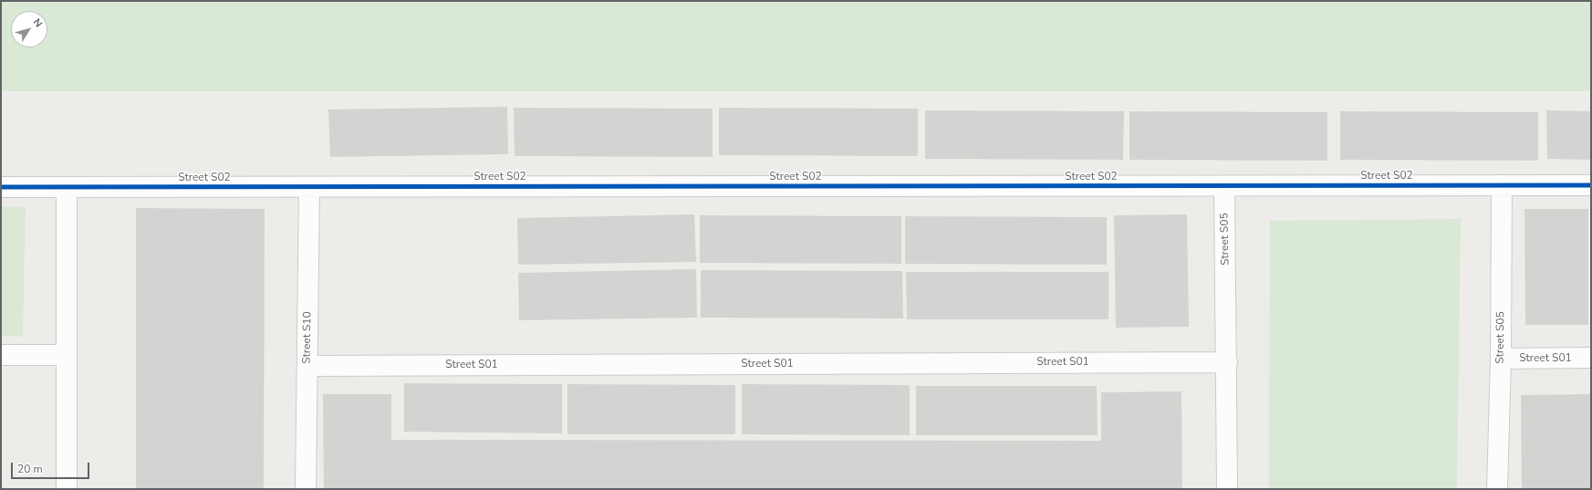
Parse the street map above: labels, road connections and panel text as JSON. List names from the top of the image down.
{
  "streets": {
    "street": [
      "Street S02",
      "Street S05",
      "Street S10",
      "Street S01"
    ]
  },
  "crossings": [
    ["Street S02", "Street S05"],
    ["Street S02", "Street S10"],
    ["Street S05", "Street S01"],
    ["Street S10", "Street S01"]
  ],
  "scale_bar": "20 m",
  "north": "top right"
}
